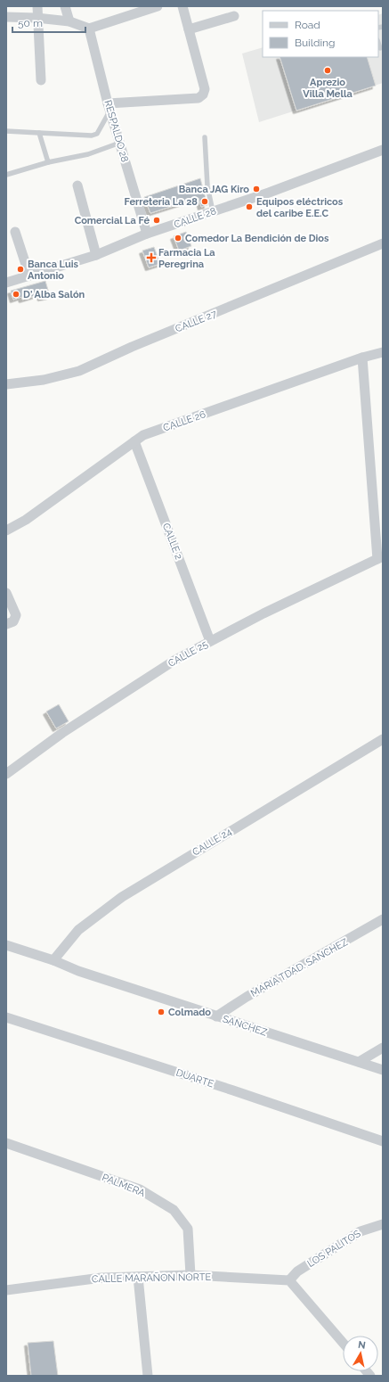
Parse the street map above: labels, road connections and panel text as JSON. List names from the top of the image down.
{
  "streets": {
    "street": [
      "RESPALDO 28",
      "CALLE 28",
      "CALLE 27",
      "CALLE 26",
      "CALLE 2",
      "CALLE 25",
      "CALLE 24",
      "MARIA TDAD. SANCHEZ",
      "SANCHEZ",
      "DUARTE",
      "PALMERA",
      "LOS PALITOS",
      "CALLE MARAÑON NORTE"
    ]
  },
  "crossings": [
    ["RESPALDO 28", "CALLE 28"],
    ["CALLE 26", "CALLE 2"],
    ["CALLE 2", "CALLE 25"],
    ["CALLE 24", "SANCHEZ"],
    ["MARIA TDAD. SANCHEZ", "SANCHEZ"],
    ["PALMERA", "CALLE MARAÑON NORTE"],
    ["LOS PALITOS", "CALLE MARAÑON NORTE"]
  ],
  "places": {
    "other": [
      "Aprezio Villa Mella",
      "Banca JAG Kiro",
      "Ferreteria La 28",
      "Equipos eléctricos del caribe E.E.C",
      "Comercial La Fé",
      "Comedor La Bendición de Dios",
      "Banca Luis Antonio",
      "D' Alba Salón",
      "Colmado"
    ],
    "health": ["Farmacia La Peregrina"]
  },
  "legend": ["Road", "Building"],
  "scale_bar": "50 m",
  "north": "top"
}
